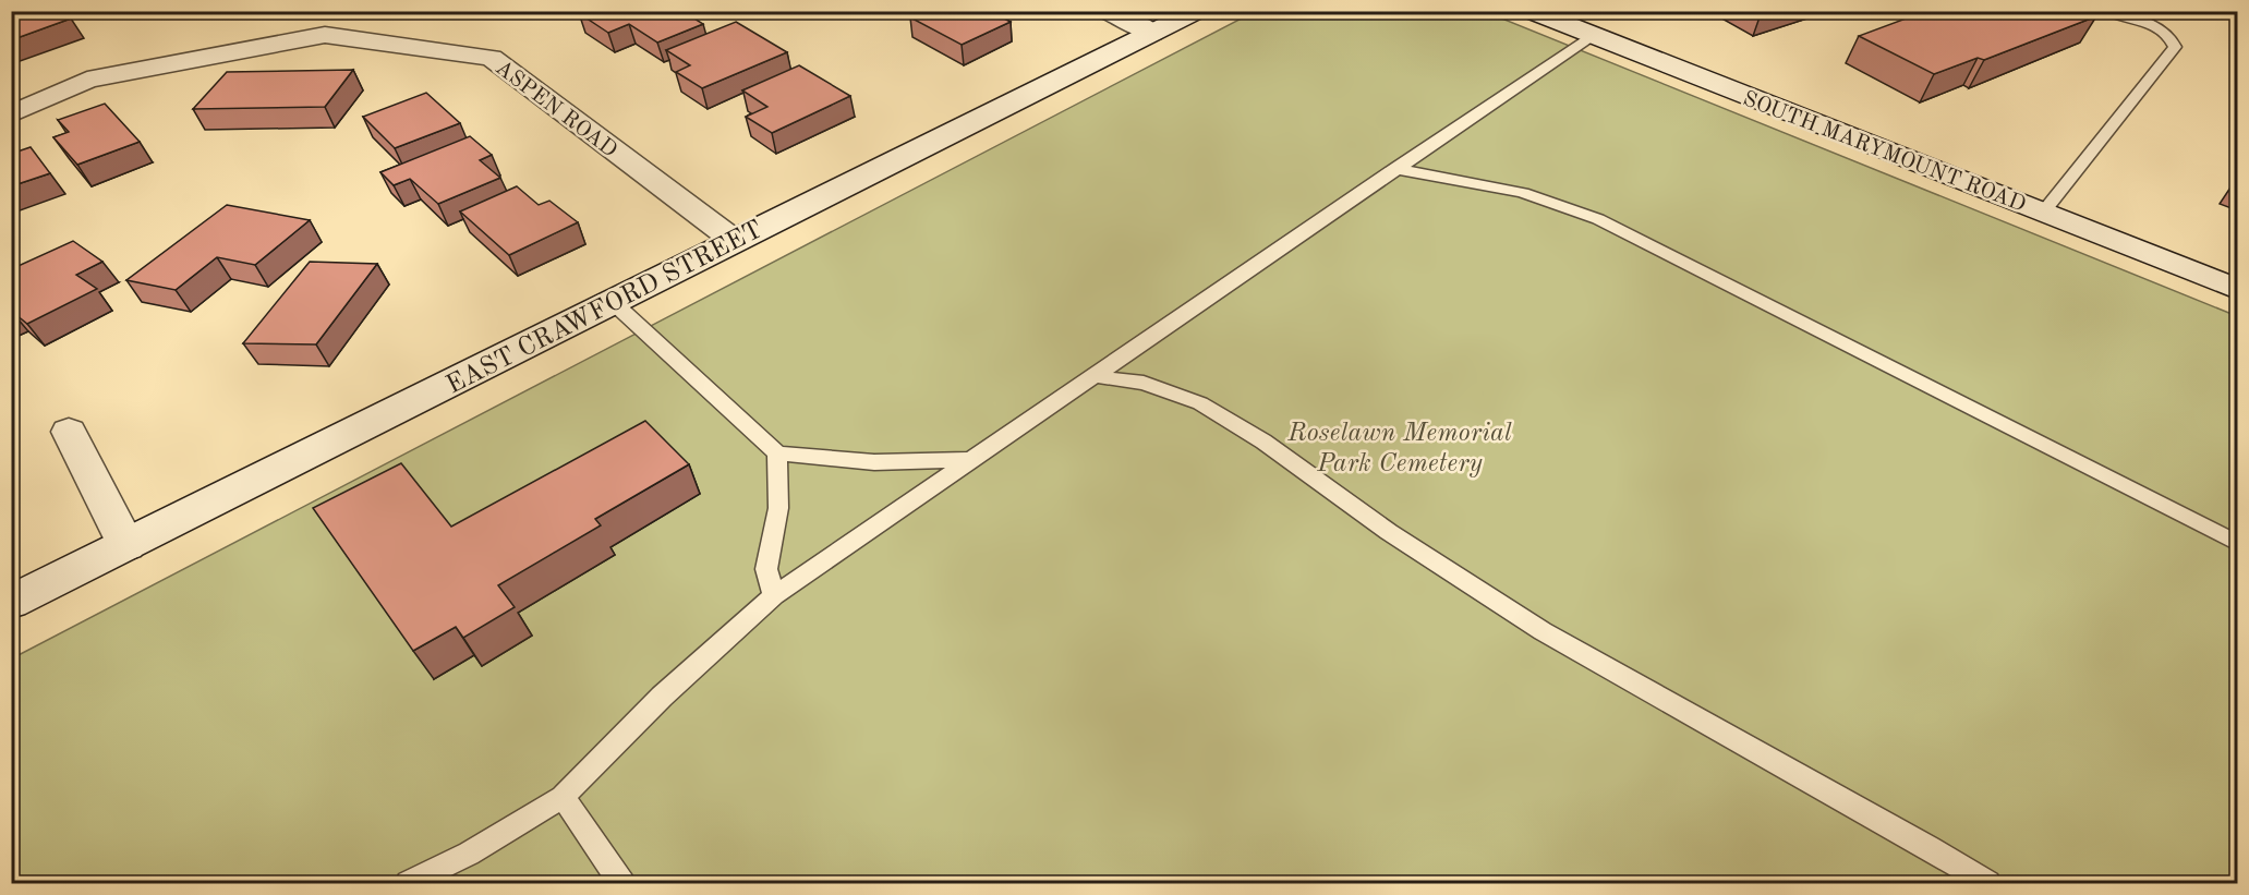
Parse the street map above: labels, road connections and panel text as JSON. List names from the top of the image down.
{
  "streets": {
    "street": ["ASPEN ROAD", "SOUTH MARYMOUNT ROAD", "EAST CRAWFORD STREET"]
  },
  "crossings": [
    ["ASPEN ROAD", "EAST CRAWFORD STREET"]
  ],
  "parks": ["Roselawn Memorial Park Cemetery"]
}
